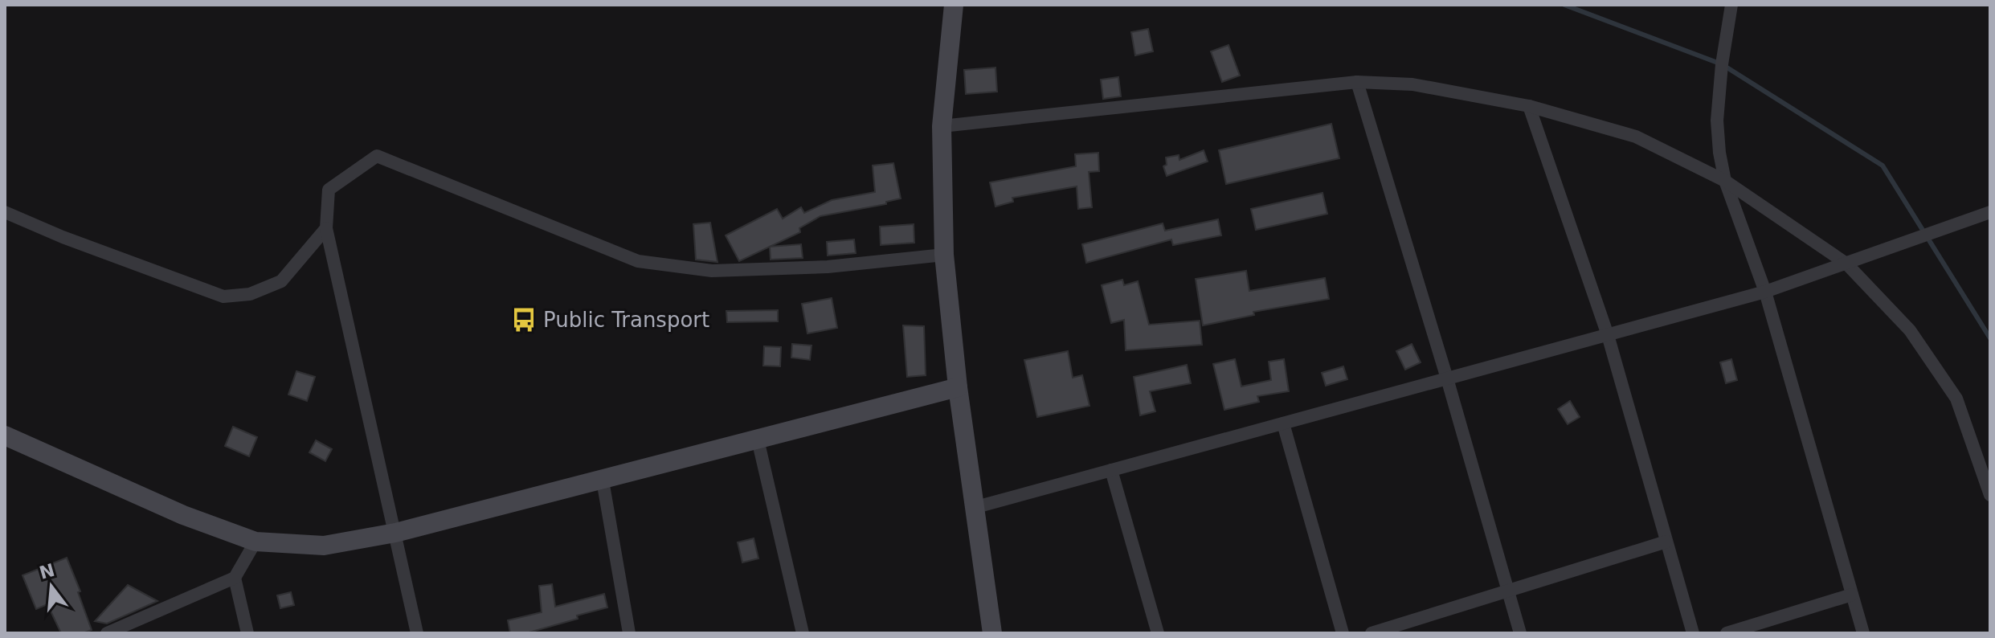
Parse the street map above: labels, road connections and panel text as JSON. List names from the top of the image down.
{
  "places": {
    "bus stop": ["Public Transport"]
  },
  "north": "top"
}
